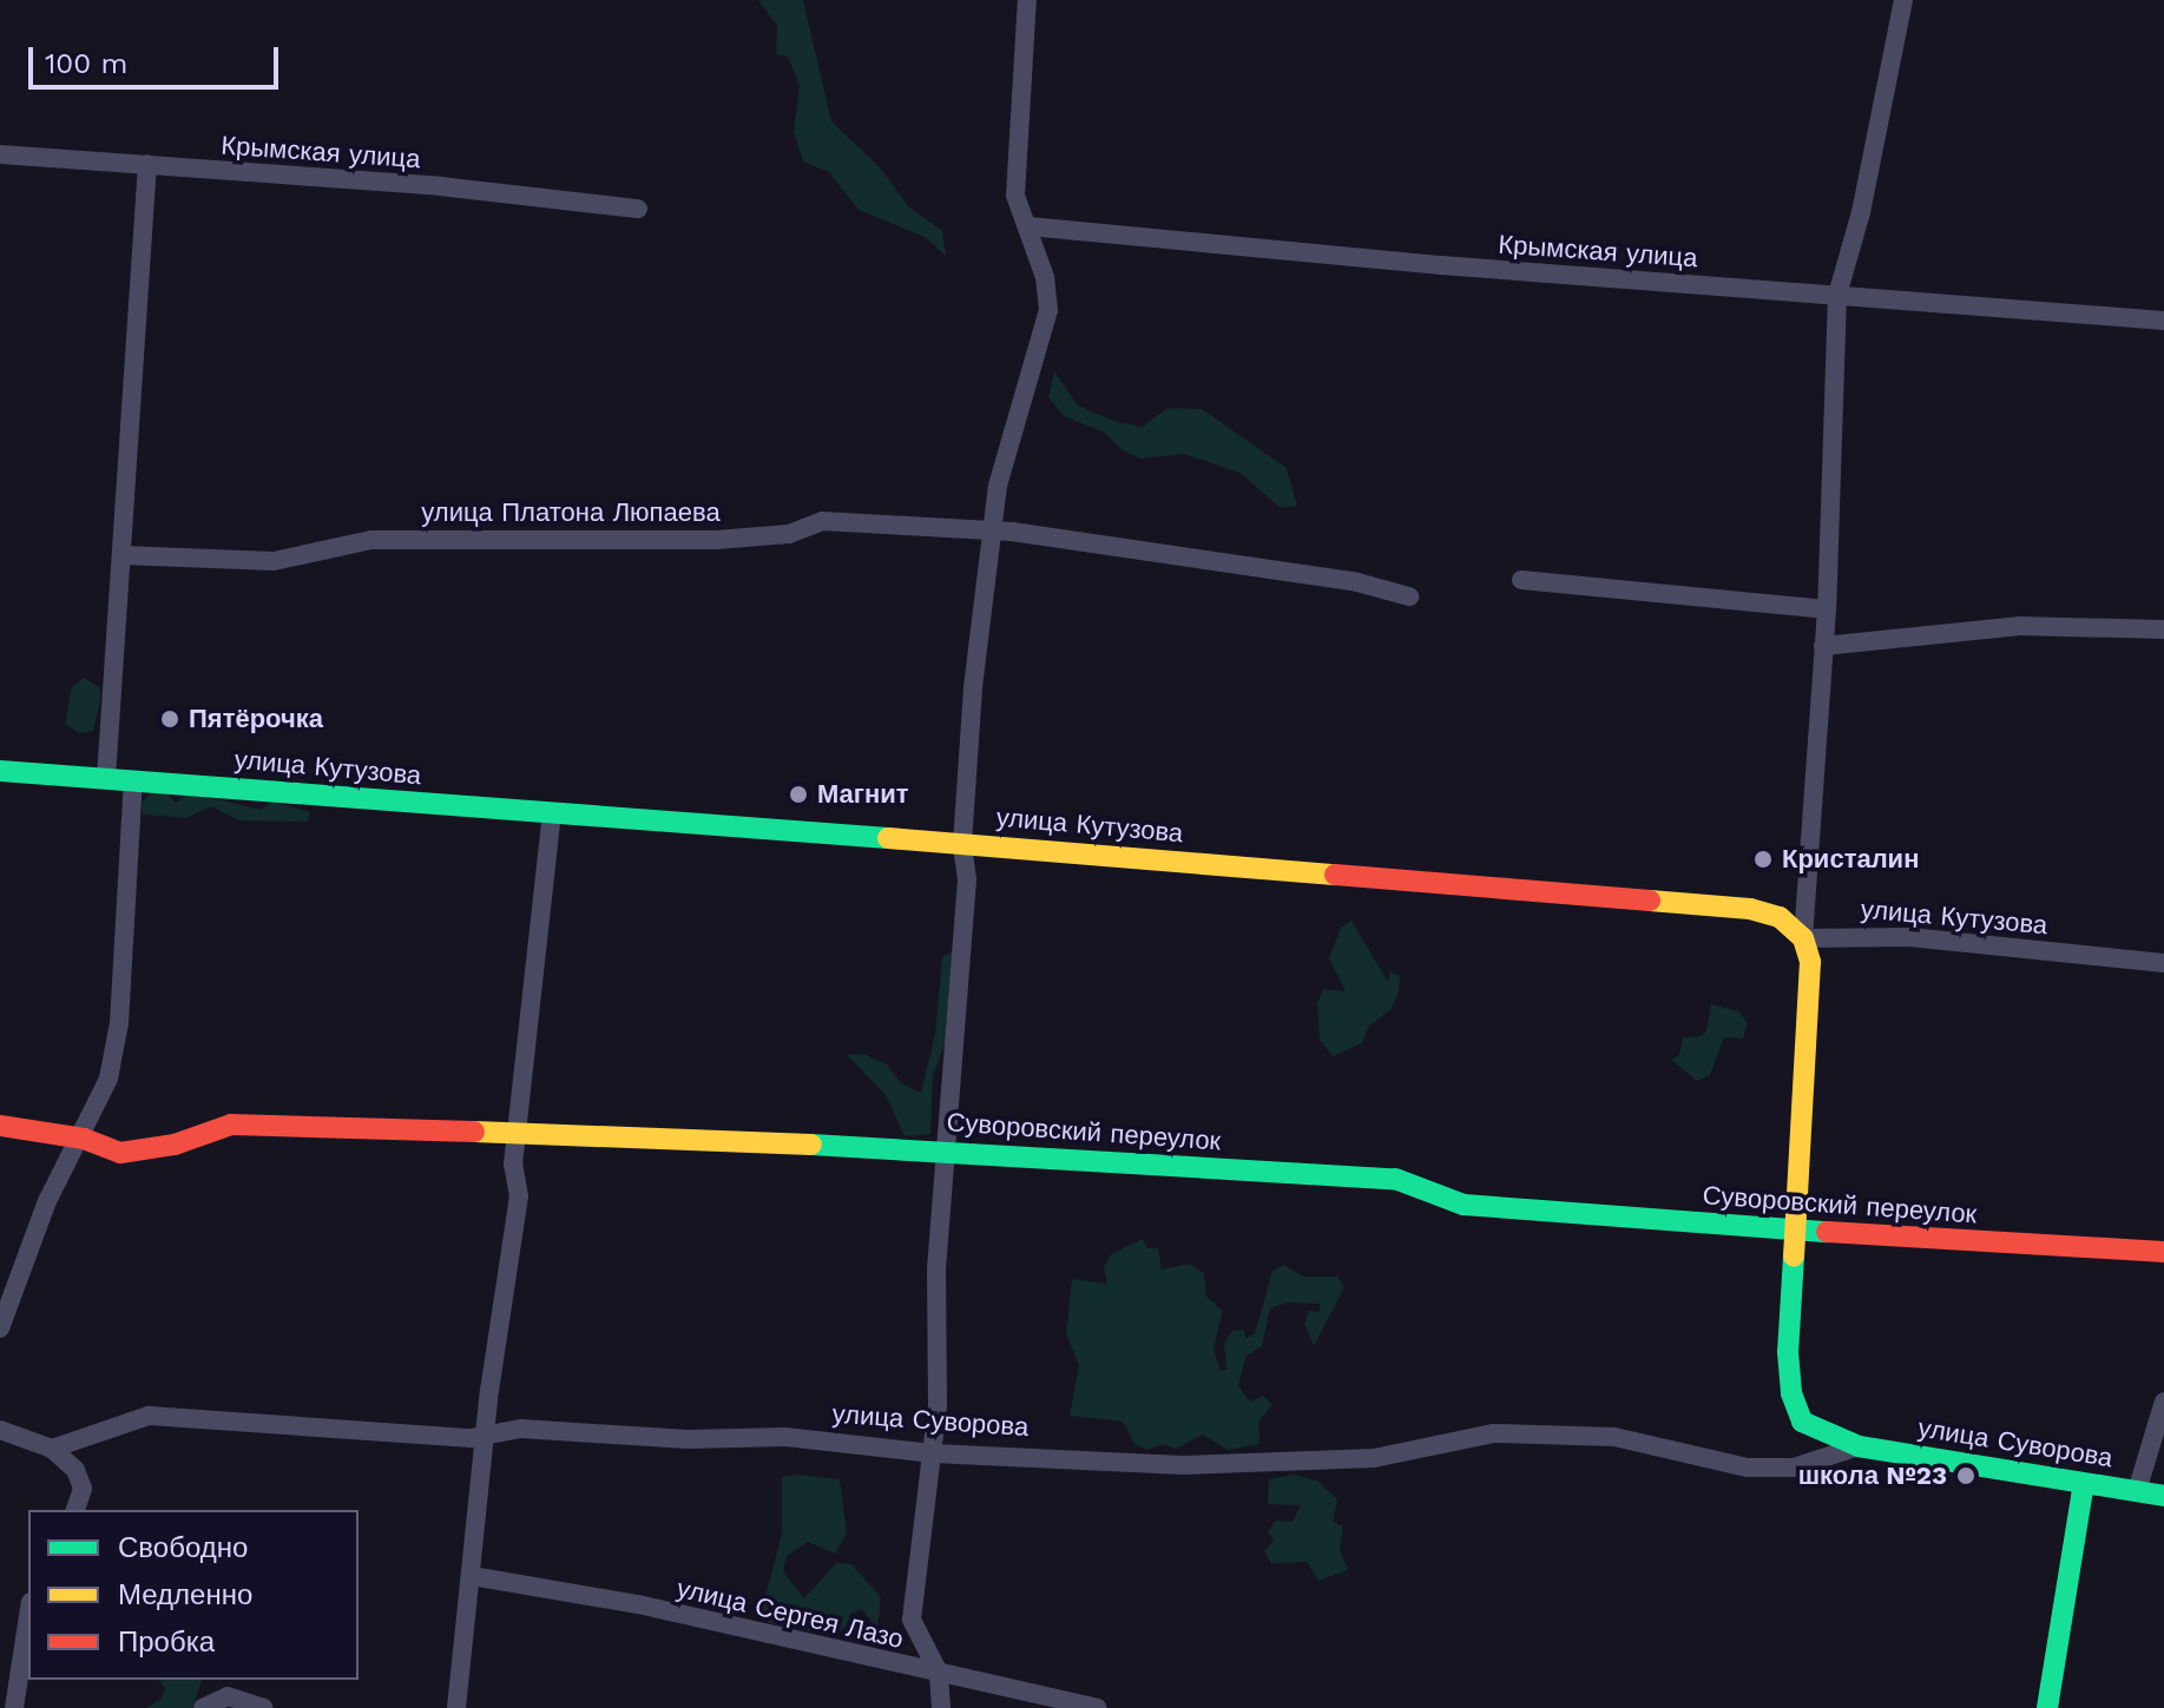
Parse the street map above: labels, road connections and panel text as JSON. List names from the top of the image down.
{
  "streets": {
    "street": [
      "Крымская улица",
      "улица Платона Люпаева",
      "улица Кутузова",
      "Суворовский переулок",
      "улица Суворова",
      "улица Сергея Лазо"
    ]
  },
  "crossings": [
    ["Суворовский переулок", "улица Суворова"]
  ],
  "places": [
    "Пятёрочка",
    "Магнит",
    "Кристалин",
    "школа №23"
  ],
  "legend": ["Свободно", "Медленно", "Пробка"],
  "scale_bar": "100 m"
}
